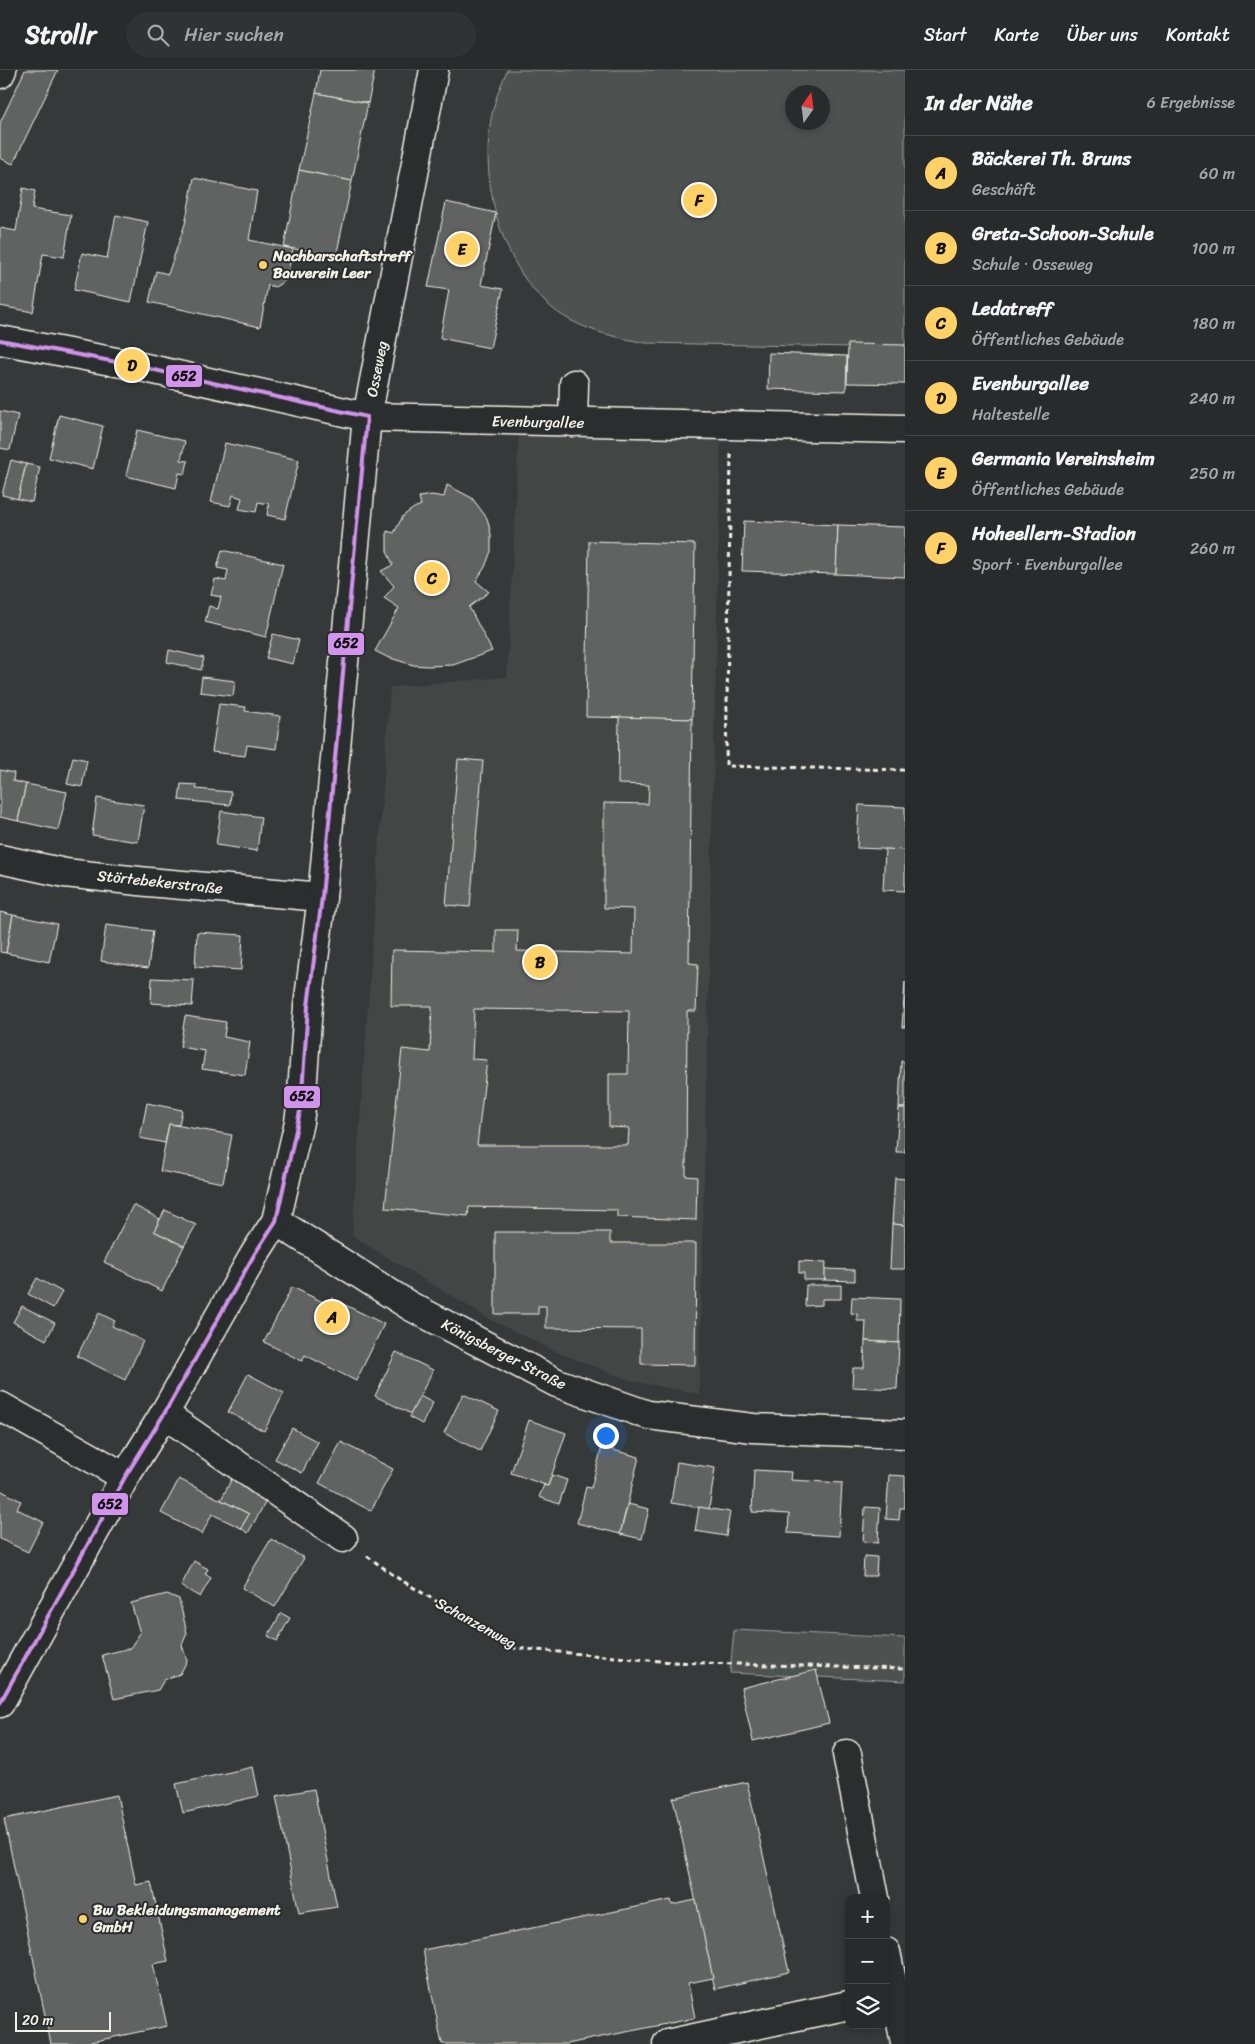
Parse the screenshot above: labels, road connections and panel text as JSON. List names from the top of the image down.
{
  "streets": {
    "street": [
      "Osseweg",
      "Evenburgallee",
      "Störtebekerstraße",
      "Königsberger Straße"
    ],
    "path": ["Schanzenweg"]
  },
  "crossings": [
    ["Osseweg", "Evenburgallee"],
    ["Osseweg", "Störtebekerstraße"],
    ["Osseweg", "Königsberger Straße"]
  ],
  "places": ["Nachbarschaftstreff Bauverein Leer", "Bw Bekleidungsmanagement GmbH"],
  "lines": ["transit line 652"],
  "scale_bar": "20 m",
  "north": "top",
  "page": {
    "header": "Strollr",
    "search": "Hier suchen",
    "nav": [
      "Start",
      "Karte",
      "Über uns",
      "Kontakt"
    ],
    "heading": ["In der Nähe", "6 Ergebnisse"],
    "list": [
      {
        "mark": "A",
        "name": "Bäckerei Th. Bruns",
        "note": "Geschäft",
        "value": "60 m"
      },
      {
        "mark": "B",
        "name": "Greta-Schoon-Schule",
        "note": "Schule · Osseweg",
        "value": "100 m"
      },
      {
        "mark": "C",
        "name": "Ledatreff",
        "note": "Öffentliches Gebäude",
        "value": "180 m"
      },
      {
        "mark": "D",
        "name": "Evenburgallee",
        "note": "Haltestelle",
        "value": "240 m"
      },
      {
        "mark": "E",
        "name": "Germania Vereinsheim",
        "note": "Öffentliches Gebäude",
        "value": "250 m"
      },
      {
        "mark": "F",
        "name": "Hoheellern-Stadion",
        "note": "Sport · Evenburgallee",
        "value": "260 m"
      }
    ],
    "pins": [
      "F",
      "E",
      "D",
      "C",
      "B",
      "A"
    ],
    "map_buttons": ["+", "−"],
    "scale": "20 m"
  }
}
